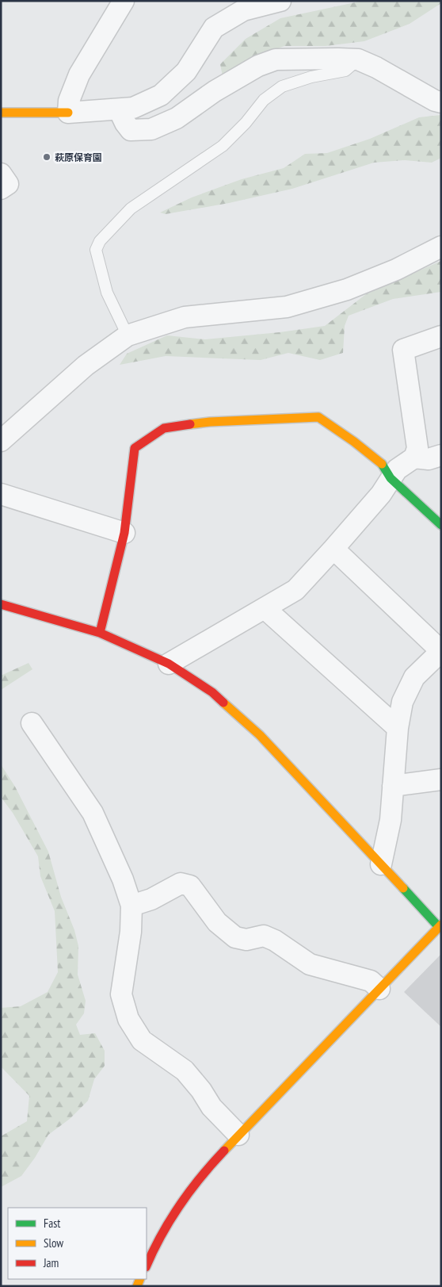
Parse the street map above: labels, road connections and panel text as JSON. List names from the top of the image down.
{
  "places": ["萩原保育園"],
  "legend": ["Fast", "Slow", "Jam"]
}
